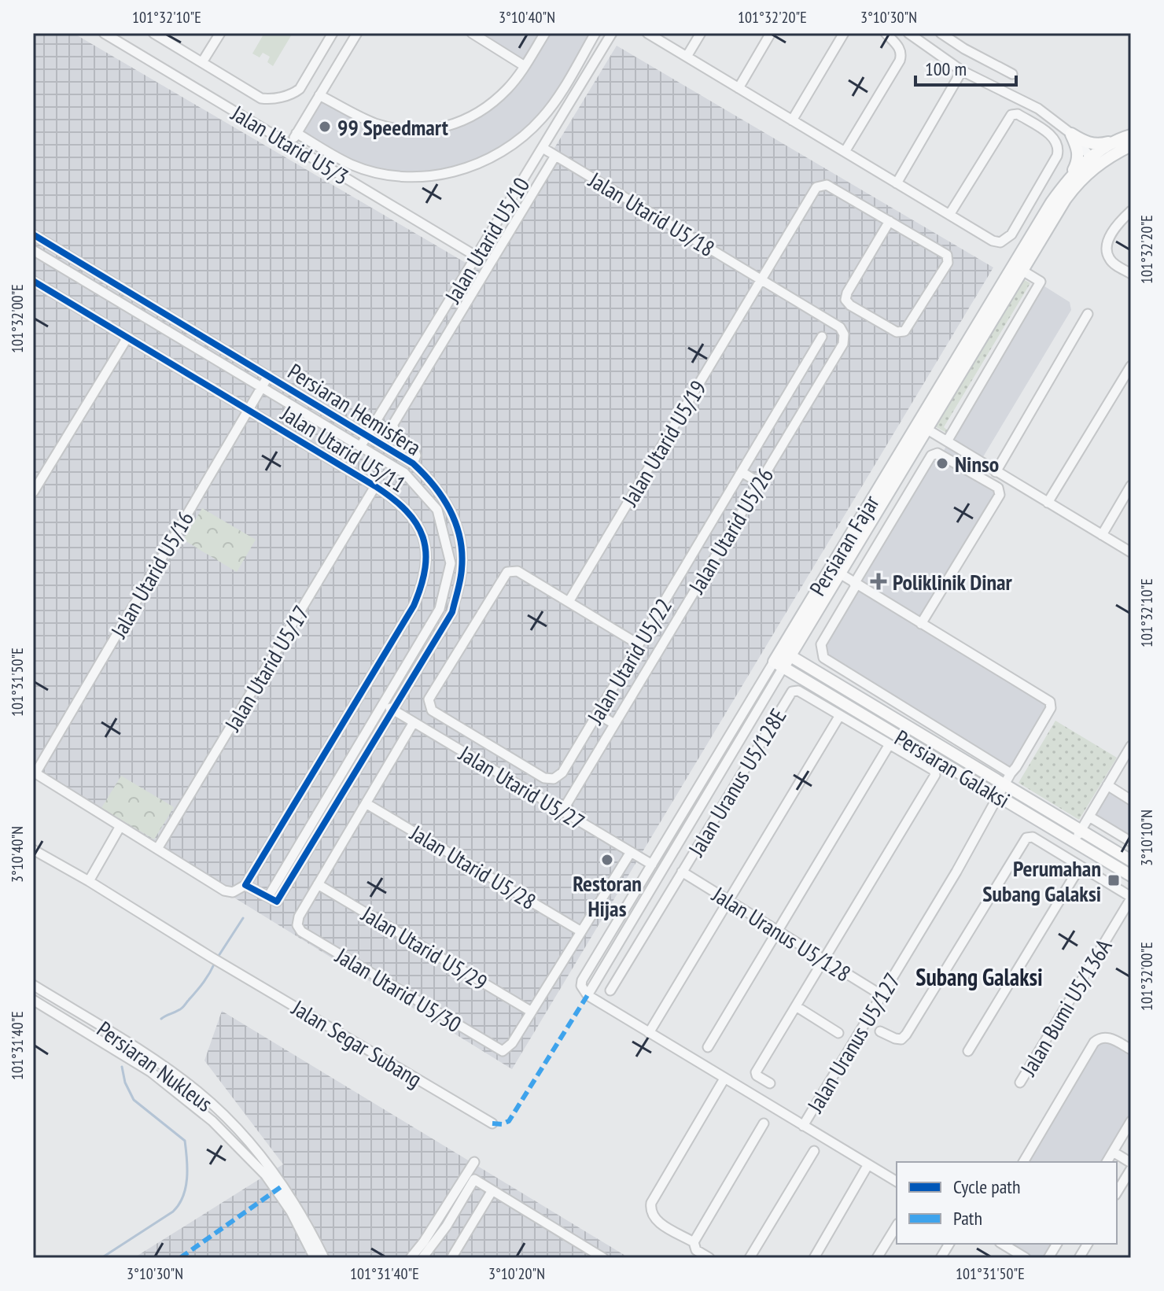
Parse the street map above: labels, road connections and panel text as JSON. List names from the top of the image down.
{
  "streets": {
    "main road": ["Persiaran Fajar", "Persiaran Galaksi"],
    "street": [
      "Jalan Utarid U5/3",
      "Jalan Utarid U5/18",
      "Jalan Utarid U5/10",
      "Persiaran Hemisfera",
      "Jalan Utarid U5/19",
      "Jalan Utarid U5/11",
      "Jalan Utarid U5/26",
      "Jalan Utarid U5/16",
      "Jalan Utarid U5/22",
      "Jalan Utarid U5/17",
      "Jalan Uranus U5/128E",
      "Jalan Utarid U5/27",
      "Jalan Utarid U5/28",
      "Jalan Uranus U5/128",
      "Jalan Utarid U5/29",
      "Jalan Utarid U5/30",
      "Jalan Bumi U5/136A",
      "Jalan Uranus U5/127",
      "Jalan Segar Subang",
      "Persiaran Nukleus"
    ]
  },
  "crossings": [
    ["Jalan Utarid U5/3", "Jalan Utarid U5/10"],
    ["Jalan Utarid U5/18", "Jalan Utarid U5/10"],
    ["Jalan Utarid U5/18", "Jalan Utarid U5/19"],
    ["Jalan Utarid U5/18", "Jalan Utarid U5/26"],
    ["Jalan Utarid U5/10", "Persiaran Hemisfera"],
    ["Persiaran Hemisfera", "Jalan Utarid U5/16"],
    ["Persiaran Hemisfera", "Jalan Utarid U5/27"],
    ["Jalan Utarid U5/19", "Jalan Utarid U5/26"],
    ["Jalan Utarid U5/19", "Jalan Utarid U5/22"],
    ["Jalan Utarid U5/11", "Jalan Utarid U5/16"],
    ["Jalan Utarid U5/11", "Jalan Utarid U5/17"],
    ["Jalan Utarid U5/26", "Jalan Utarid U5/27"],
    ["Persiaran Fajar", "Persiaran Galaksi"],
    ["Persiaran Fajar", "Jalan Utarid U5/27"],
    ["Persiaran Galaksi", "Jalan Uranus U5/127"],
    ["Jalan Uranus U5/128E", "Jalan Uranus U5/128"],
    ["Jalan Uranus U5/128", "Jalan Uranus U5/127"],
    ["Jalan Utarid U5/29", "Jalan Utarid U5/30"]
  ],
  "districts": ["Subang Galaksi"],
  "places": {
    "other": ["99 Speedmart", "Ninso", "Restoran Hijas"],
    "health": ["Poliklinik Dinar"],
    "transit": ["Perumahan Subang Galaksi"]
  },
  "legend": ["Cycle path", "Path"],
  "scale_bar": "100 m",
  "coordinates": [
    "101°32'10\"E",
    "3°10'40\"N",
    "101°32'20\"E",
    "3°10'30\"N",
    "101°32'00\"E",
    "101°31'50\"E",
    "3°10'10\"N",
    "101°31'40\"E",
    "3°10'20\"N"
  ]
}
